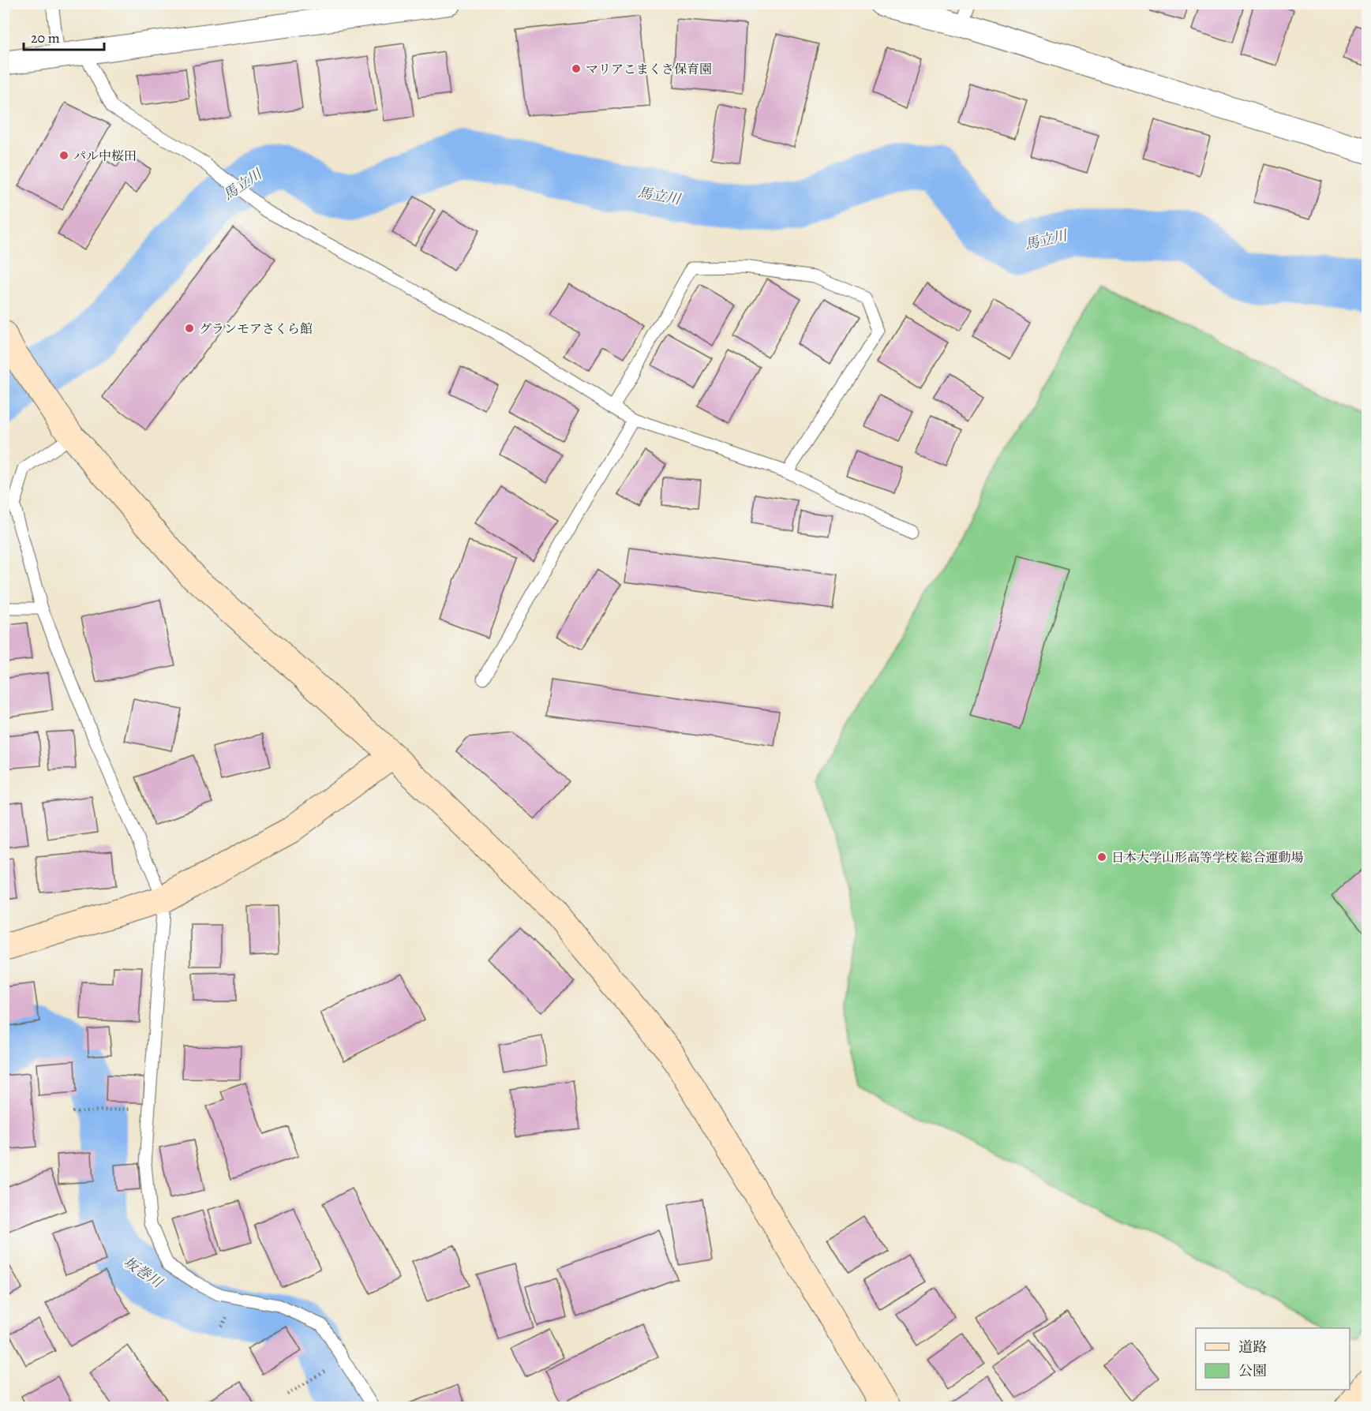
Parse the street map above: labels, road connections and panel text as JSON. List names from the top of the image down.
{
  "water": ["馬立川", "坂巻川"],
  "places": [
    "マリアこまくさ保育園",
    "パル中桜田",
    "グランモアさくら館",
    "日本大学山形高等学校 総合運動場"
  ],
  "legend": ["道路", "公園"],
  "scale_bar": "20 m"
}
